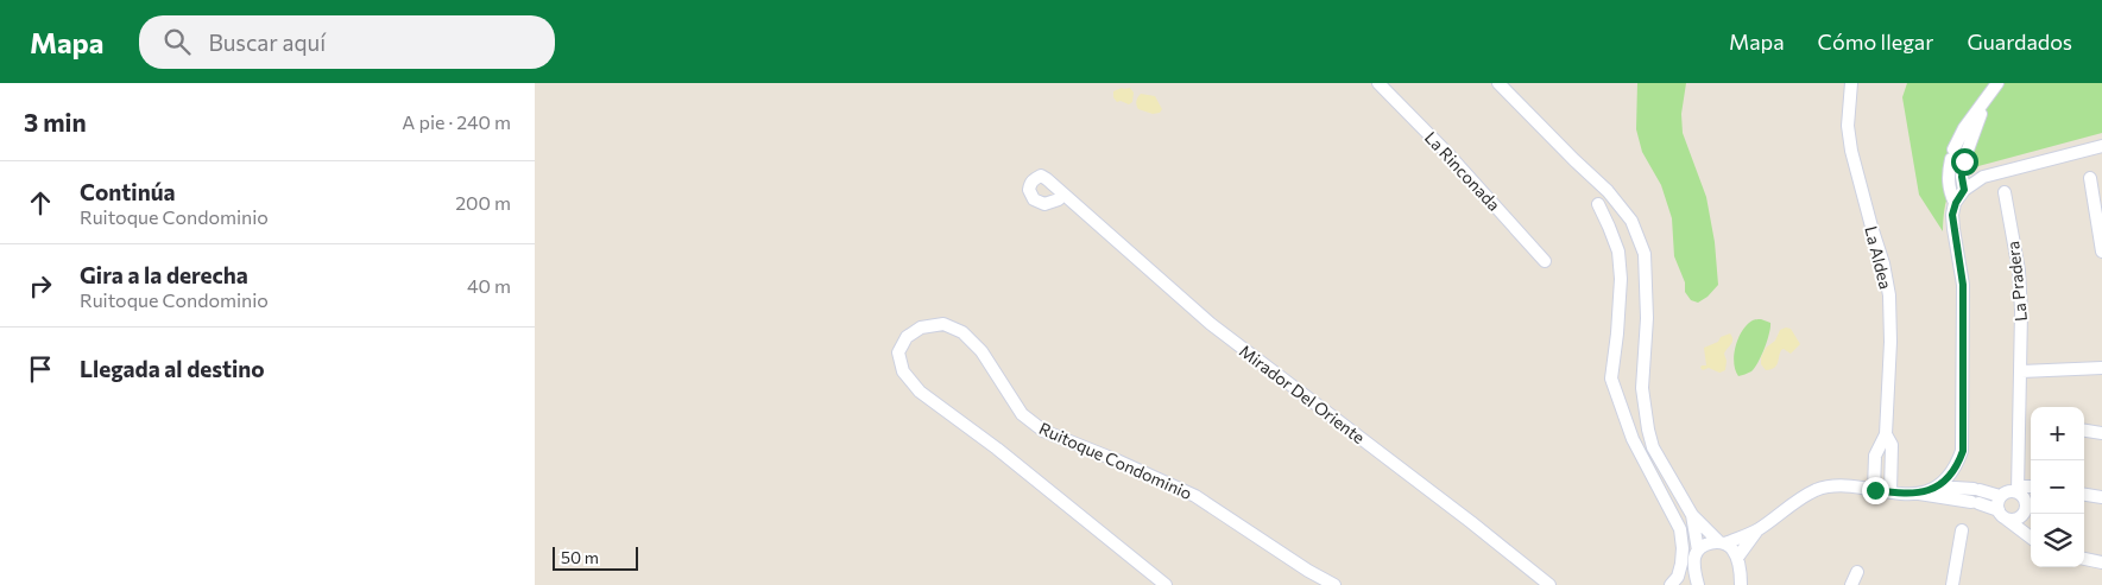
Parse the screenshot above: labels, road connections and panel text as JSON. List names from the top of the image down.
{
  "streets": {
    "street": [
      "La Rinconada",
      "La Aldea",
      "La Pradera",
      "Mirador Del Oriente",
      "Ruitoque Condominio"
    ]
  },
  "scale_bar": "50 m",
  "page": {
    "header": "Mapa",
    "search": "Buscar aquí",
    "nav": ["Mapa", "Cómo llegar", "Guardados"],
    "heading": ["3 min", "A pie · 240 m"],
    "list": [
      ["Continúa", "Ruitoque Condominio", "200 m"],
      ["Gira a la derecha", "Ruitoque Condominio", "40 m"],
      "Llegada al destino"
    ],
    "map_buttons": ["+", "−"],
    "scale": "50 m"
  }
}
